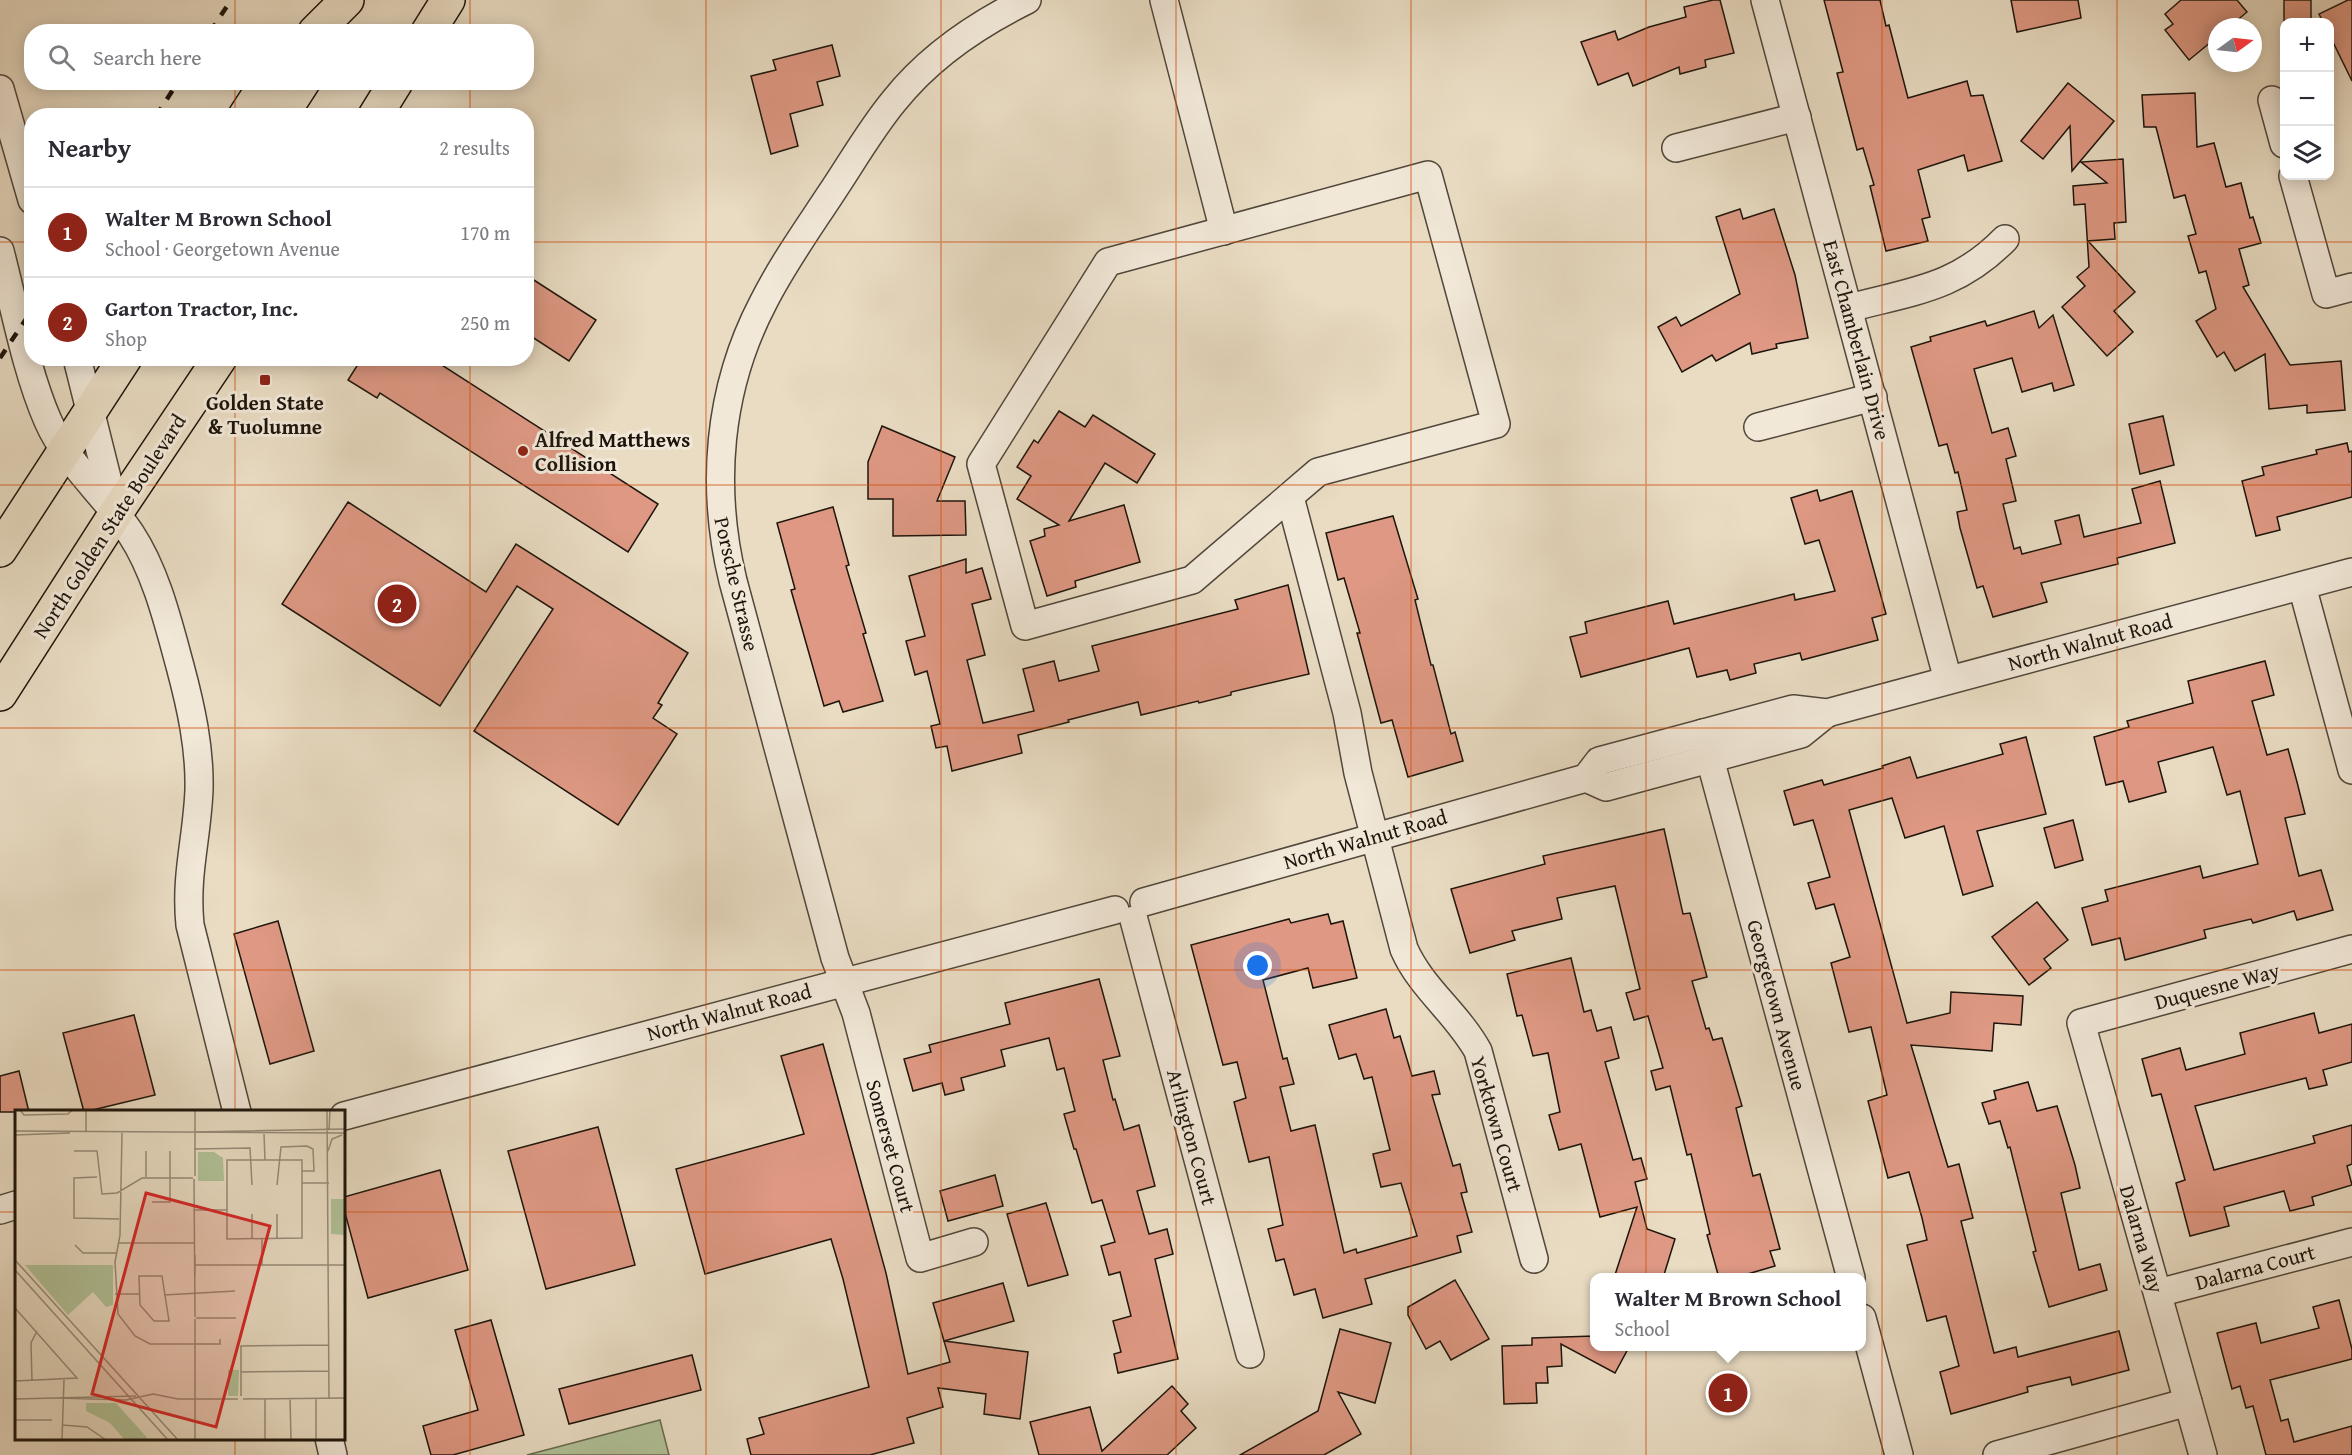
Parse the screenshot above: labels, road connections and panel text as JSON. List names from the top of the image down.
{
  "streets": {
    "main road": ["North Golden State Boulevard"],
    "street": [
      "East Chamberlain Drive",
      "Porsche Strasse",
      "North Walnut Road",
      "Duquesne Way",
      "Georgetown Avenue",
      "Yorktown Court",
      "Arlington Court",
      "Somerset Court",
      "Dalarna Way",
      "Dalarna Court"
    ]
  },
  "crossings": [
    ["East Chamberlain Drive", "North Walnut Road"],
    ["Porsche Strasse", "North Walnut Road"],
    ["Porsche Strasse", "Somerset Court"],
    ["North Walnut Road", "Georgetown Avenue"],
    ["North Walnut Road", "Yorktown Court"],
    ["North Walnut Road", "Arlington Court"],
    ["North Walnut Road", "Somerset Court"],
    ["Duquesne Way", "Dalarna Way"],
    ["Dalarna Way", "Dalarna Court"]
  ],
  "places": {
    "transit": ["Golden State & Tuolumne"],
    "other": ["Alfred Matthews Collision"]
  },
  "north": "right",
  "page": {
    "map_buttons": ["+", "−"],
    "search": "Search here",
    "heading": ["Nearby", "2 results"],
    "list": [
      {
        "mark": "1",
        "name": "Walter M Brown School",
        "note": "School · Georgetown Avenue",
        "value": "170 m"
      },
      {
        "mark": "2",
        "name": "Garton Tractor, Inc.",
        "note": "Shop",
        "value": "250 m"
      }
    ],
    "pins": ["2", "1"],
    "popup": ["Walter M Brown School", "School"]
  }
}
